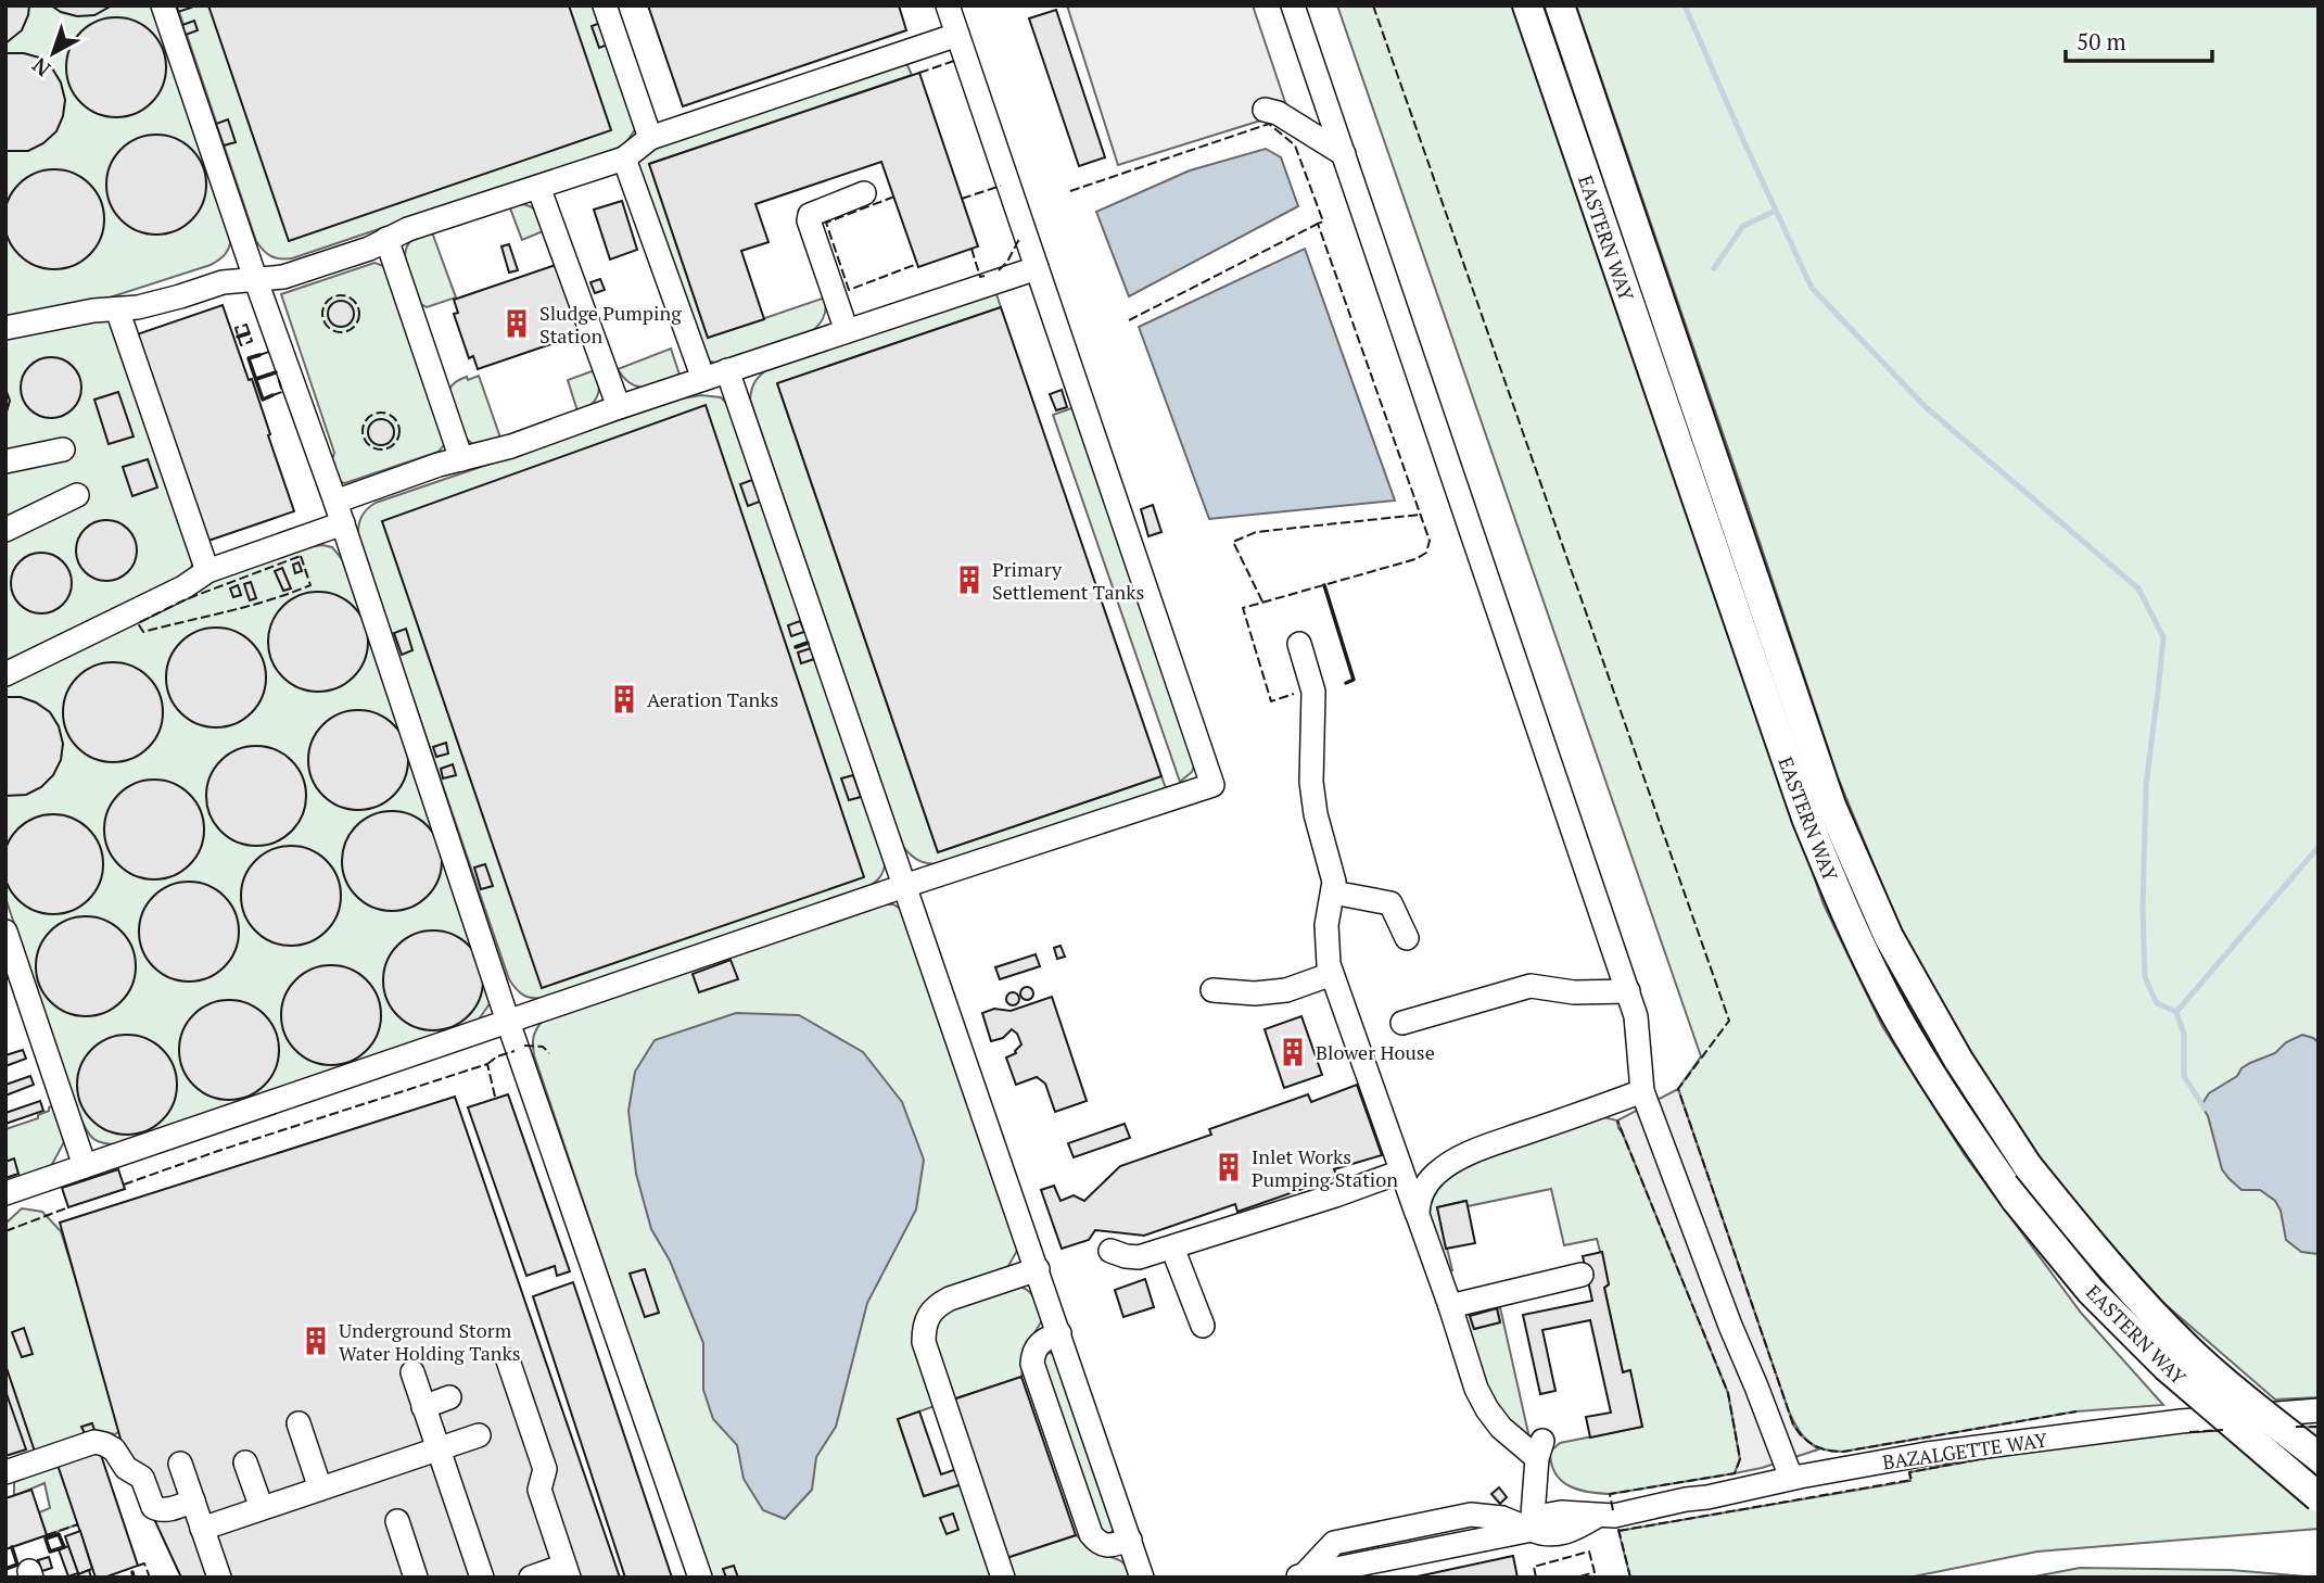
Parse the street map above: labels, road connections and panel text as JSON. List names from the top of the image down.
{
  "streets": {
    "main road": ["EASTERN WAY"],
    "street": ["BAZALGETTE WAY"]
  },
  "places": {
    "building": [
      "Sludge Pumping Station",
      "Primary Settlement Tanks",
      "Aeration Tanks",
      "Blower House",
      "Inlet Works Pumping Station",
      "Underground Storm Water Holding Tanks"
    ]
  },
  "scale_bar": "50 m",
  "north": "bottom left"
}
